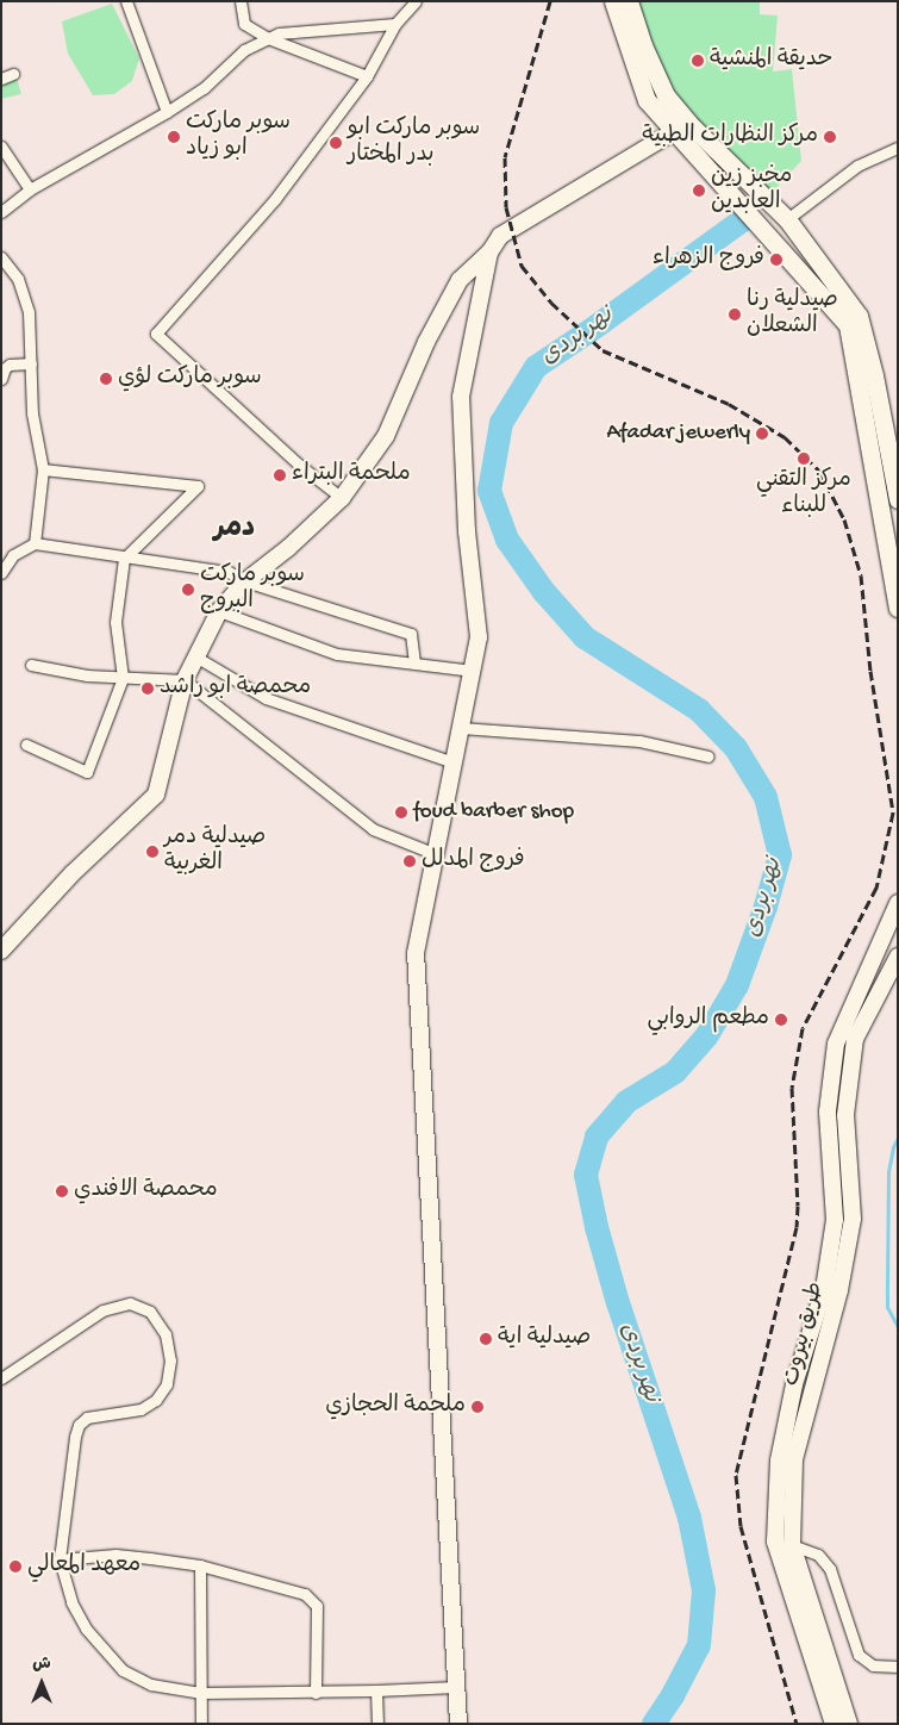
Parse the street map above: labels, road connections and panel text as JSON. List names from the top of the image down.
{
  "streets": {
    "street": ["طريق بيروت"]
  },
  "districts": ["دمر"],
  "water": ["نهر بردى"],
  "places": [
    "حديقة المنشية",
    "سوبر ماركت ابو زياد",
    "مركز النظارات الطبية",
    "سوبر ماركت ابو بدر المختار",
    "مخبز زين العابدين",
    "فروج الزهراء",
    "صيدلية رنا الشعلان",
    "سوبر ماركت لؤي",
    "Afadar jewerly",
    "مركز التقني للبناء",
    "ملحمة البتراء",
    "سوبر ماركت البروج",
    "محمصة ابو راشد",
    "foud barber shop",
    "صيدلية دمر الغربية",
    "فروج المدلل",
    "مطعم الروابي",
    "محمصة الافندي",
    "صيدلية اية",
    "ملحمة الحجازي",
    "معهد المعالي"
  ],
  "north": "top"
}
